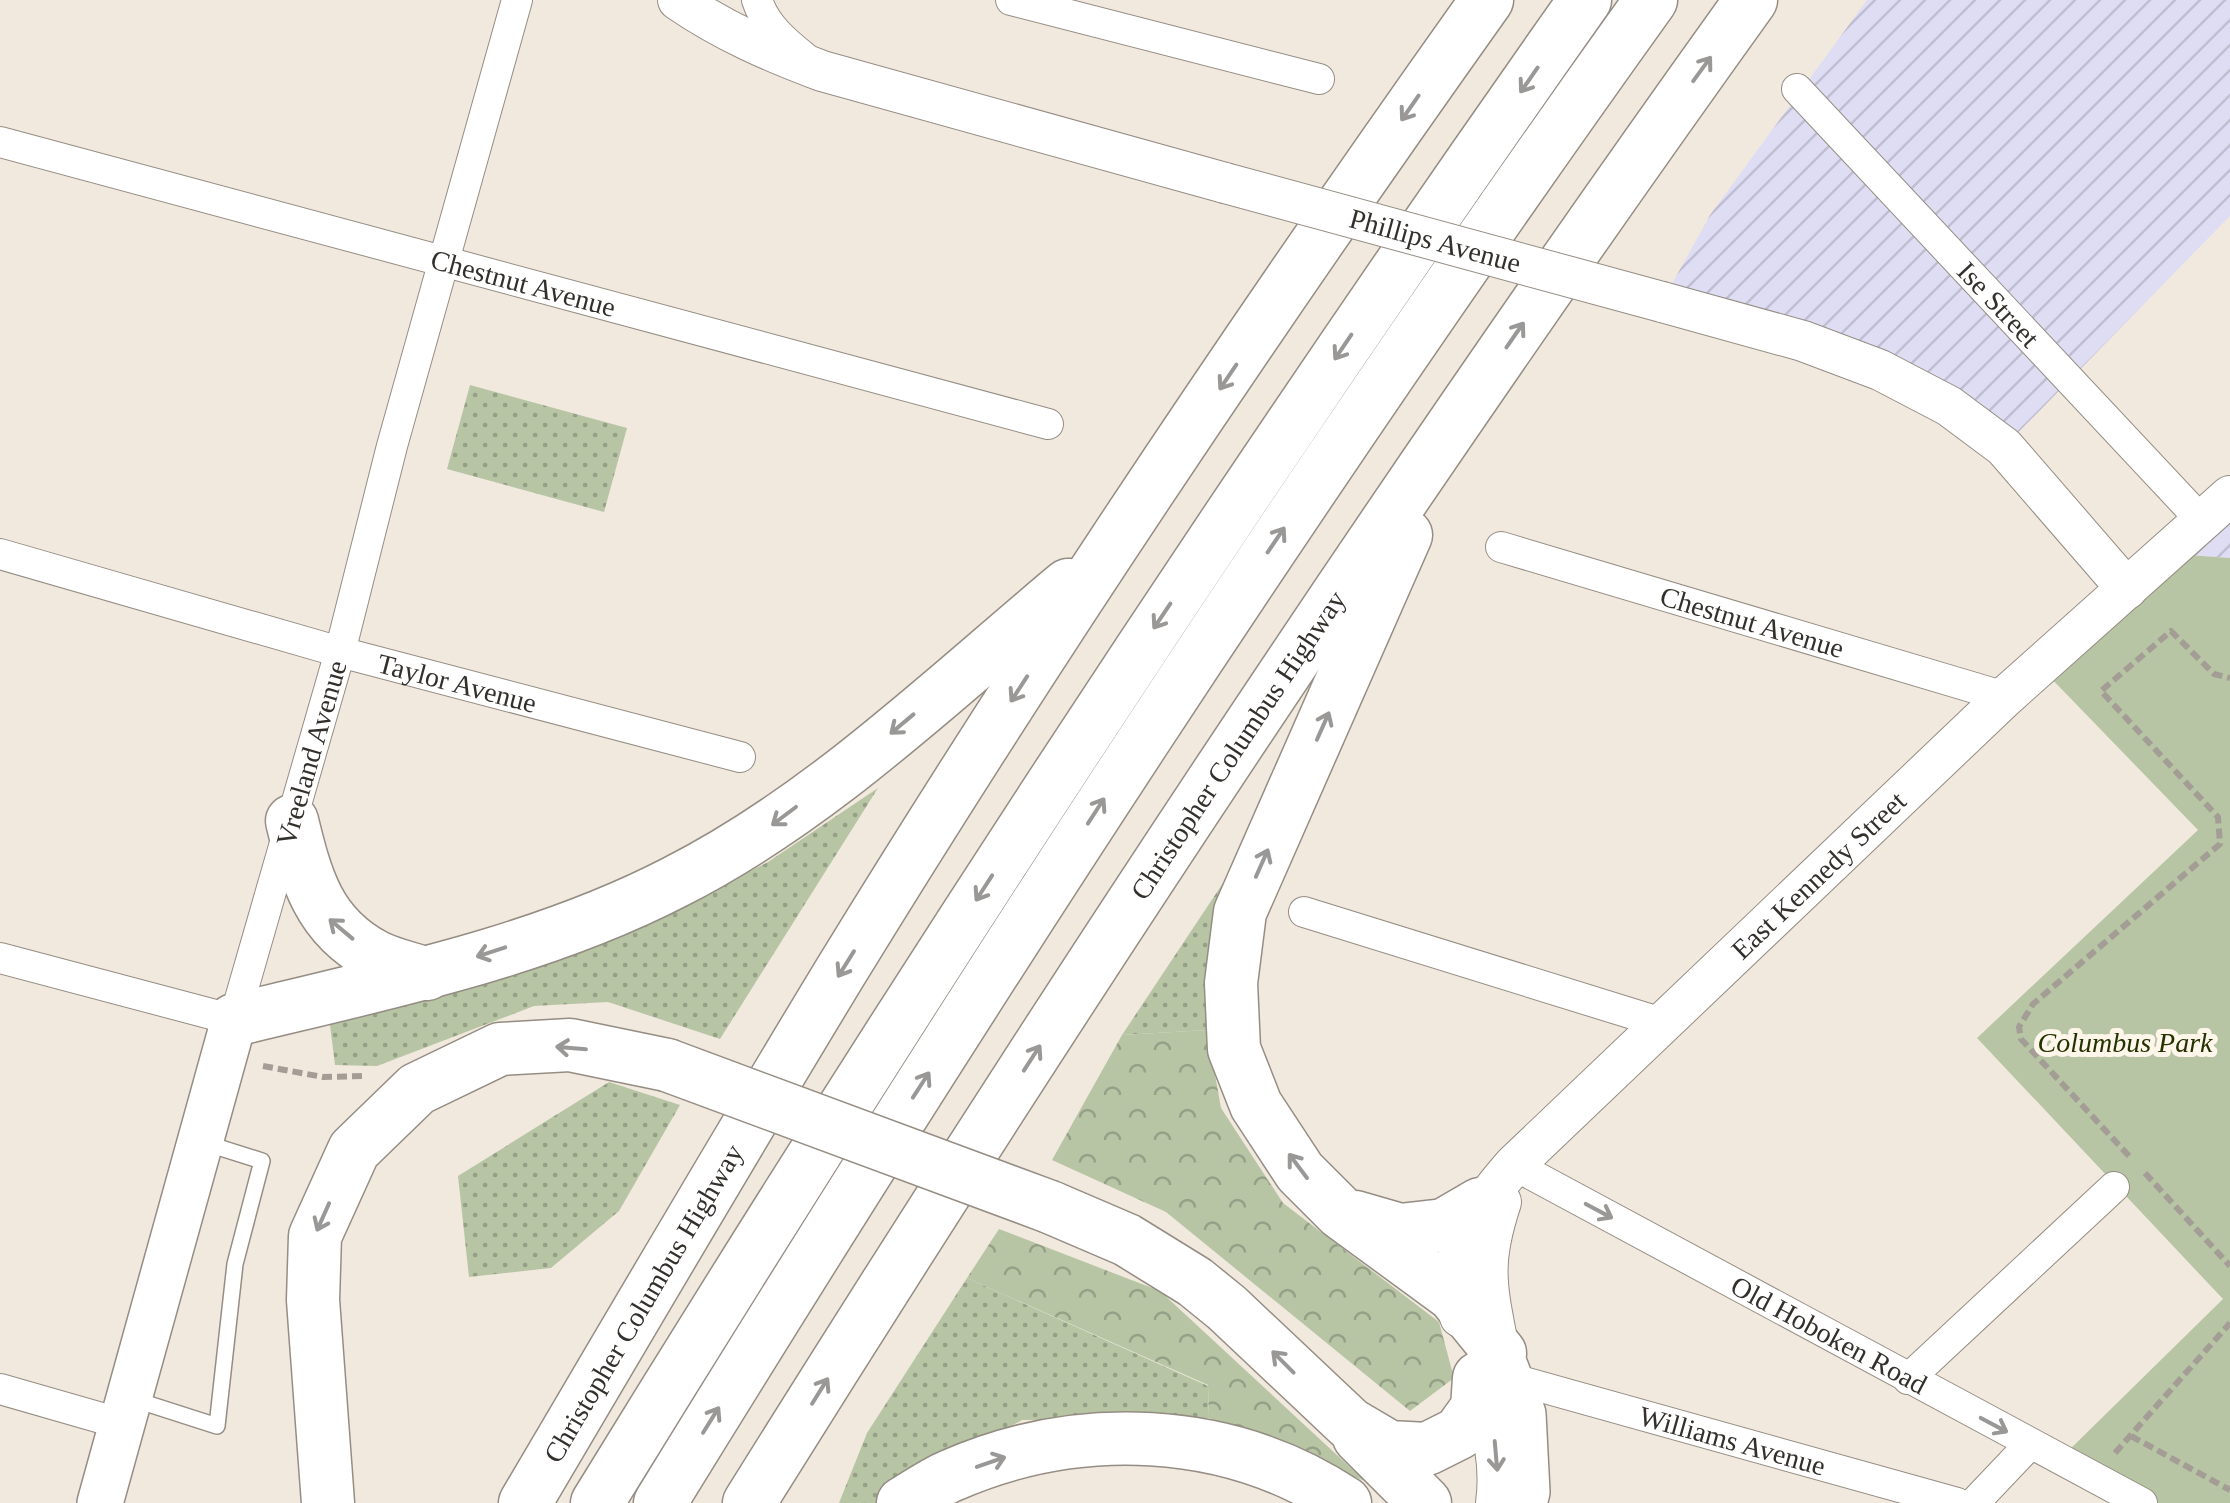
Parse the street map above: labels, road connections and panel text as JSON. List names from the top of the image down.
{
  "streets": {
    "highway": ["Christopher Columbus Highway"],
    "main road": ["Vreeland Avenue", "East Kennedy Street"],
    "street": [
      "Phillips Avenue",
      "Chestnut Avenue",
      "Ise Street",
      "Taylor Avenue",
      "Old Hoboken Road",
      "Williams Avenue"
    ]
  },
  "crossings": [
    ["Phillips Avenue", "East Kennedy Street"],
    ["Chestnut Avenue", "Vreeland Avenue"],
    ["Chestnut Avenue", "East Kennedy Street"],
    ["Ise Street", "East Kennedy Street"],
    ["Taylor Avenue", "Vreeland Avenue"],
    ["East Kennedy Street", "Old Hoboken Road"],
    ["East Kennedy Street", "Williams Avenue"]
  ],
  "one_way": ["Old Hoboken Road"],
  "parks": ["Columbus Park"]
}
